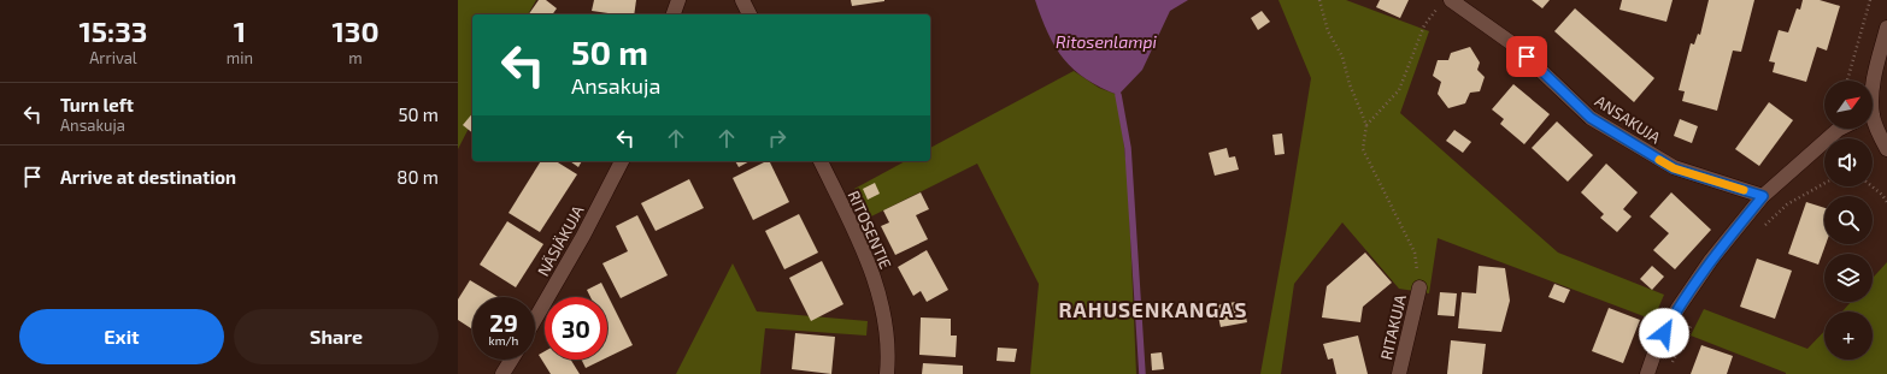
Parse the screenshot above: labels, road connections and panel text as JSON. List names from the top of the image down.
{
  "streets": {
    "street": [
      "ANSAKUJA",
      "RITOSENTIE",
      "NÄSIÄKUJA",
      "RITAKUJA"
    ]
  },
  "districts": ["RAHUSENKANGAS"],
  "water": ["Ritosenlampi"],
  "north": "top right",
  "page": {
    "eta": [
      "15:33",
      "Arrival",
      "1",
      "min",
      "130",
      "m"
    ],
    "turn": ["50 m", "Ansakuja"],
    "map_buttons": "+",
    "list": [
      {
        "name": "Turn left",
        "note": "Ansakuja",
        "value": "50 m"
      },
      {
        "name": "Arrive at destination",
        "value": "80 m"
      }
    ],
    "speed": "29 km/h",
    "limit": "30",
    "buttons": ["Exit", "Share"]
  }
}
